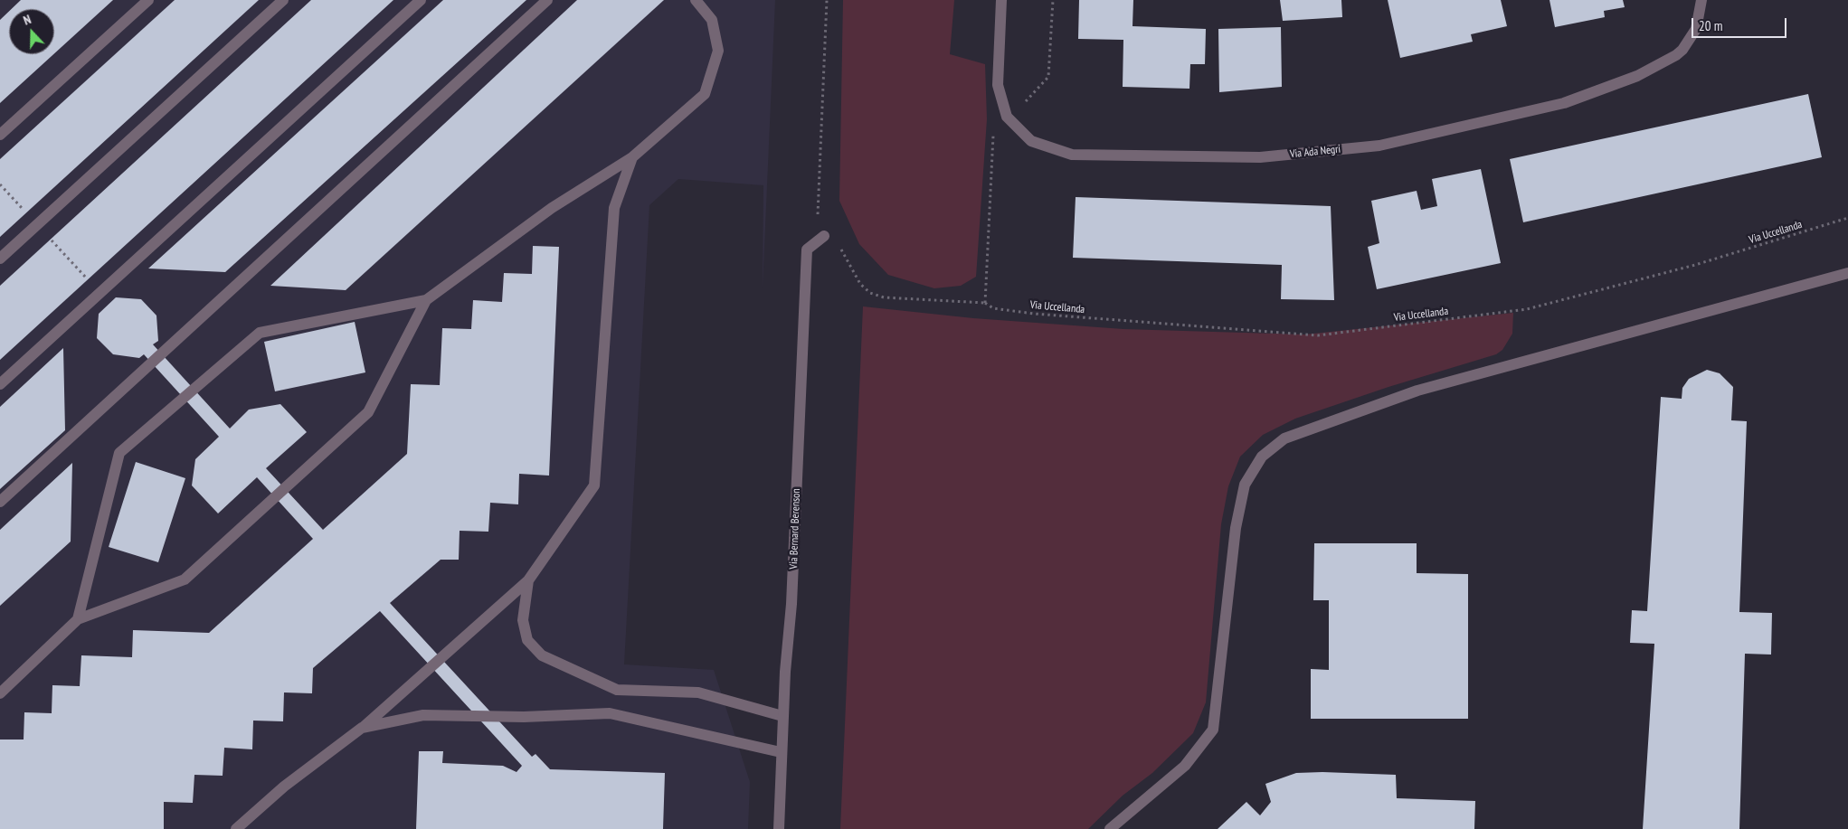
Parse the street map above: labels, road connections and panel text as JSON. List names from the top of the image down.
{
  "streets": {
    "street": ["Via Ada Negri", "Via Bernard Berenson"],
    "path": ["Via Uccellanda"]
  },
  "crossings": [
    ["Via Uccellanda", "Via Bernard Berenson"]
  ],
  "scale_bar": "20 m",
  "north": "top"
}
